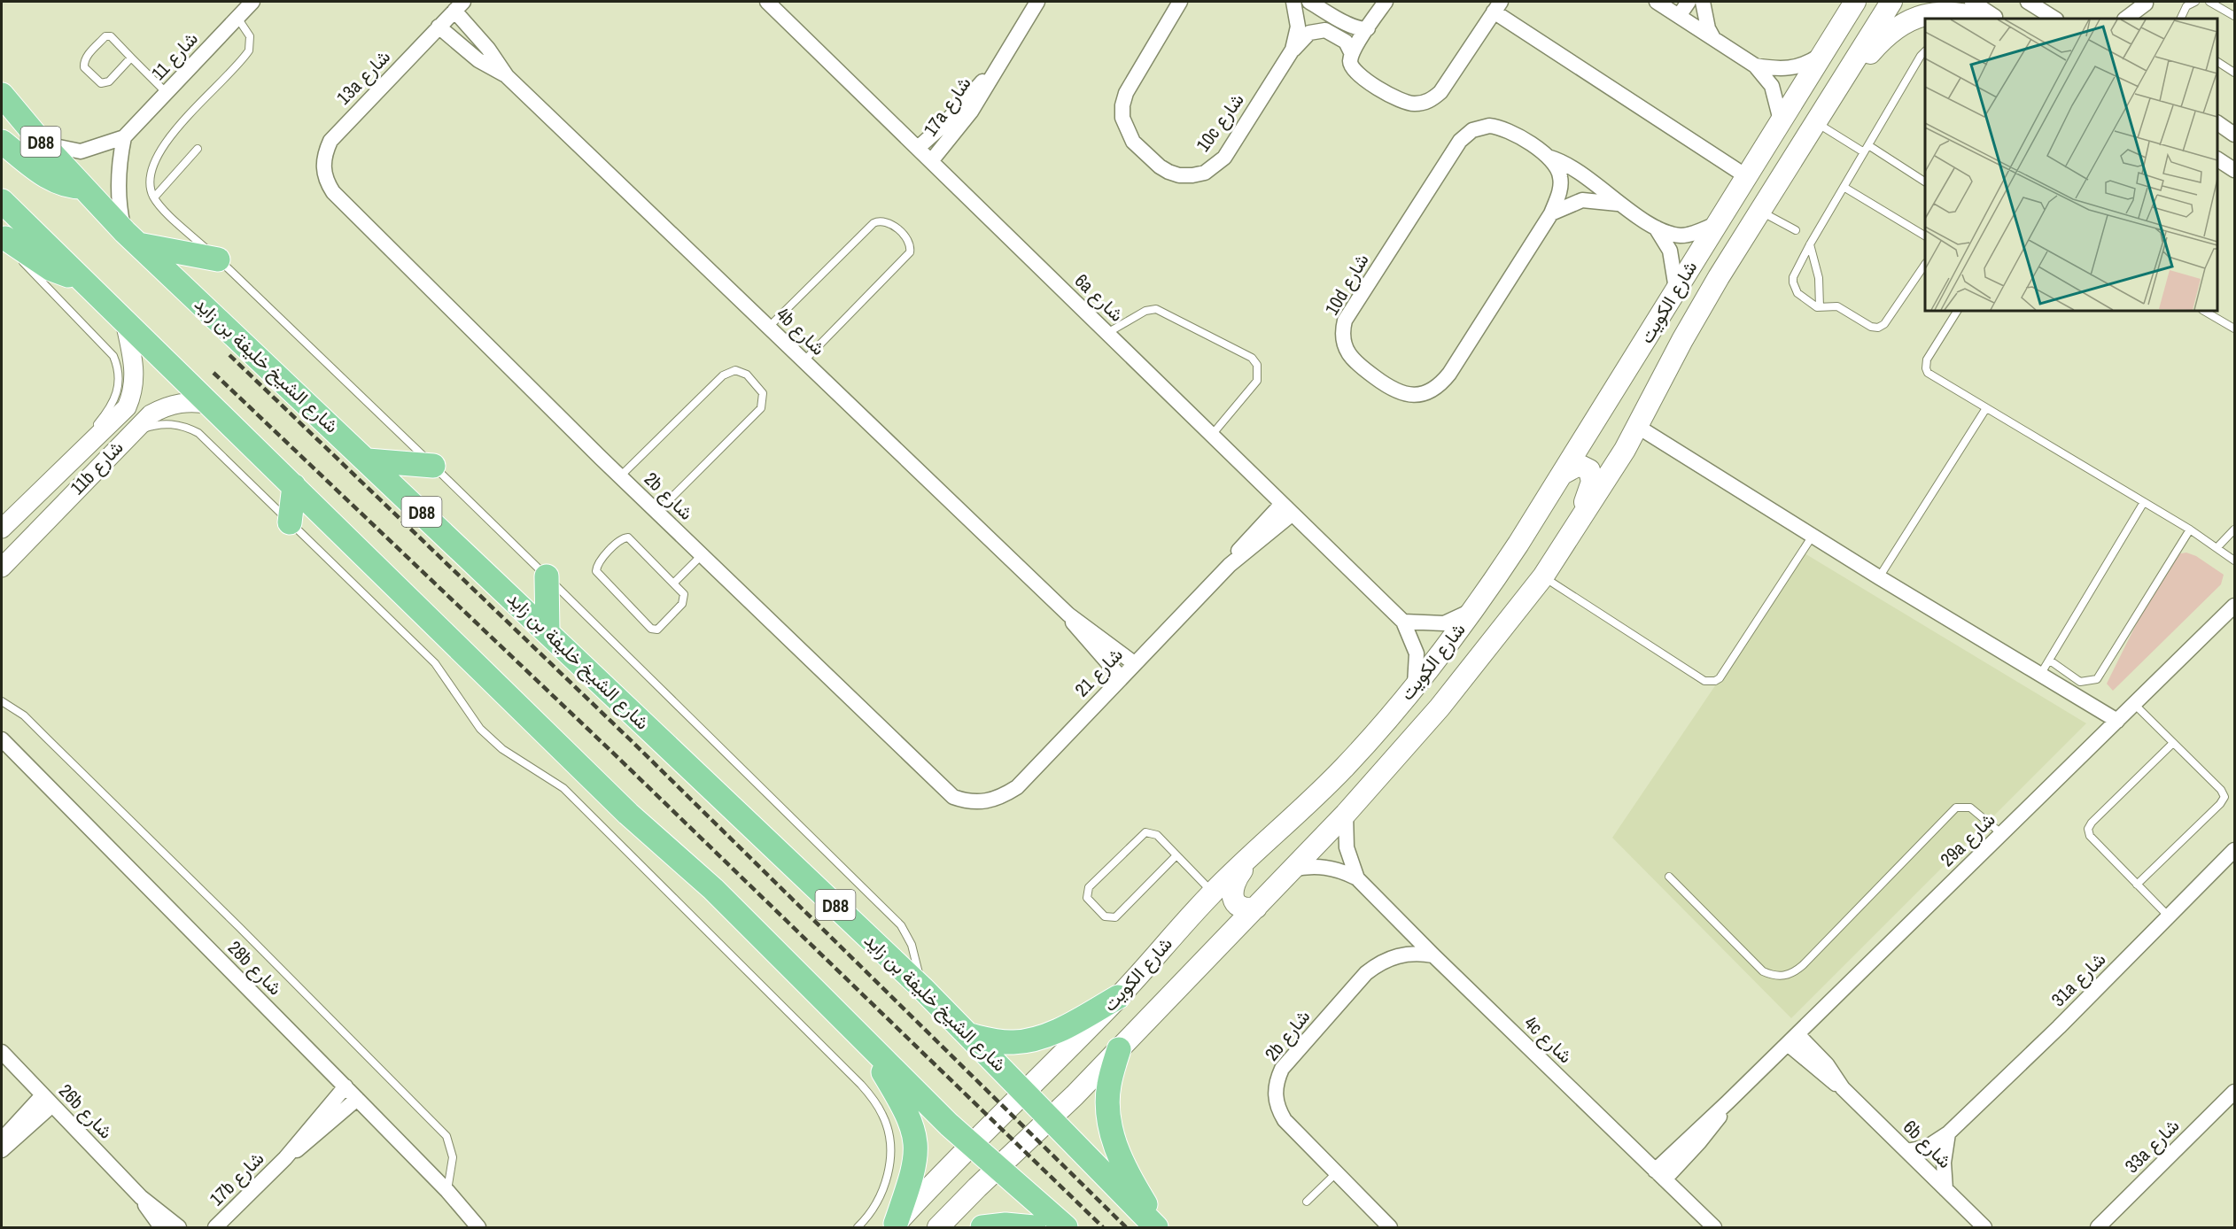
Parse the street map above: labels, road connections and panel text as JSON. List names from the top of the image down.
{
  "streets": {
    "main road": ["D88", "شارع الكويت", "شارع الشيخ خليفة بن زايد"],
    "street": [
      "شارع 11",
      "13a شارع",
      "17a شارع",
      "10c شارع",
      "10d شارع",
      "6a شارع",
      "4b شارع",
      "11b شارع",
      "2b شارع",
      "شارع 21",
      "29a شارع",
      "28b شارع",
      "31a شارع",
      "4c شارع",
      "26b شارع",
      "6b شارع",
      "33a شارع",
      "17b شارع"
    ]
  },
  "crossings": [
    ["شارع 11", "شارع الشيخ خليفة بن زايد"],
    ["13a شارع", "4b شارع"],
    ["13a شارع", "2b شارع"],
    ["17a شارع", "6a شارع"],
    ["10d شارع", "شارع الكويت"],
    ["6a شارع", "شارع الكويت"],
    ["6a شارع", "شارع 21"],
    ["شارع الكويت", "شارع الشيخ خليفة بن زايد"],
    ["شارع الكويت", "4c شارع"],
    ["4b شارع", "شارع 21"],
    ["2b شارع", "شارع 21"],
    ["2b شارع", "4c شارع"],
    ["29a شارع", "4c شارع"],
    ["29a شارع", "6b شارع"],
    ["28b شارع", "17b شارع"],
    ["31a شارع", "6b شارع"]
  ]
}
